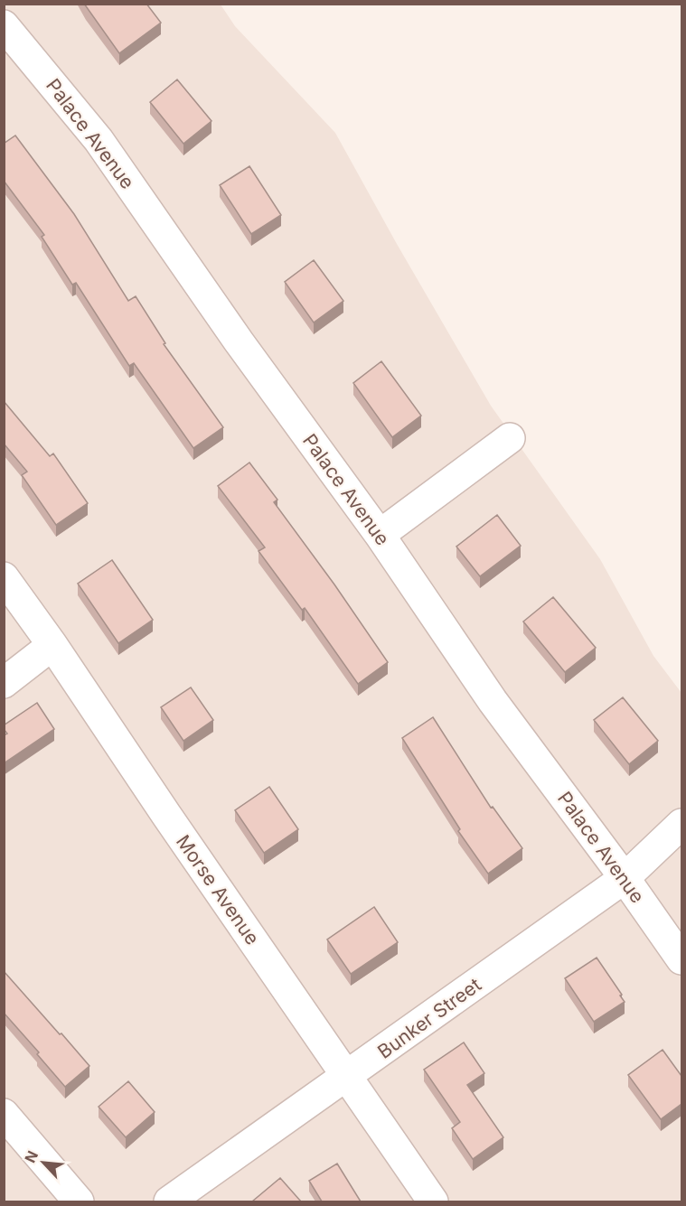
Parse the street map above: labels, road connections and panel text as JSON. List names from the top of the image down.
{
  "streets": {
    "street": ["Palace Avenue", "Morse Avenue", "Bunker Street"]
  },
  "crossings": [
    ["Palace Avenue", "Bunker Street"],
    ["Morse Avenue", "Bunker Street"]
  ],
  "north": "top left"
}
